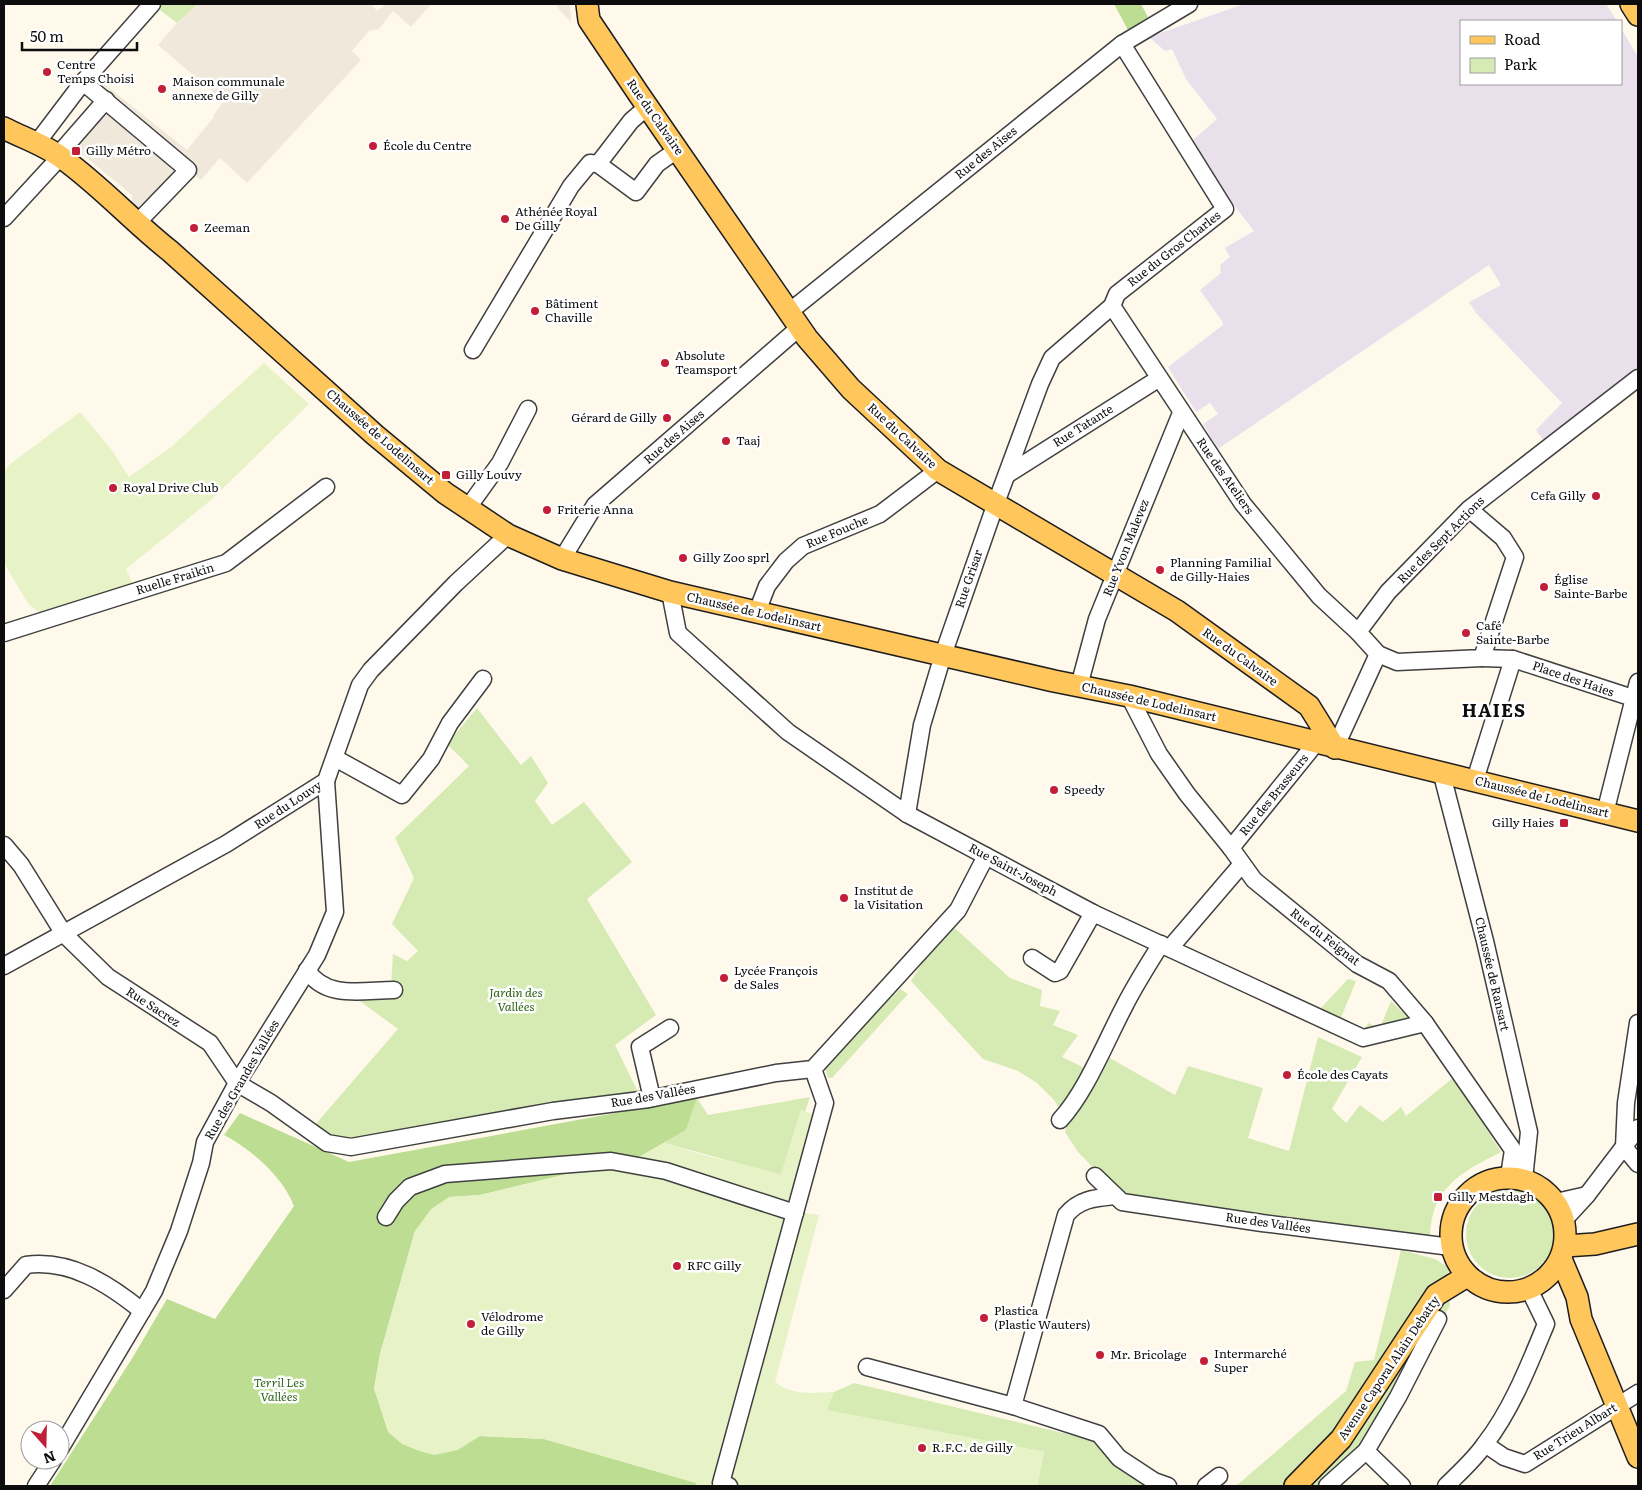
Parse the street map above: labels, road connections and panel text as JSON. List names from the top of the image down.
{
  "streets": {
    "main road": ["Rue du Calvaire", "Chaussée de Lodelinsart", "Avenue Caporal Alain Debatty"],
    "street": [
      "Rue des Aises",
      "Rue du Gros Charles",
      "Rue Tatante",
      "Rue des Ateliers",
      "Rue Fouche",
      "Rue des Sept Actions",
      "Rue Yvon Malevez",
      "Ruelle Fraikin",
      "Rue Grisar",
      "Place des Haies",
      "Rue des Brasseurs",
      "Rue du Louvy",
      "Rue Saint-Joseph",
      "Rue du Feignat",
      "Chaussée de Ransart",
      "Rue Sacrez",
      "Rue des Grandes Vallées",
      "Rue des Vallées",
      "Rue Trieu Albart"
    ]
  },
  "crossings": [
    ["Rue du Calvaire", "Rue des Aises"],
    ["Rue du Calvaire", "Rue du Gros Charles"],
    ["Rue du Calvaire", "Chaussée de Lodelinsart"],
    ["Rue du Calvaire", "Rue Fouche"],
    ["Rue du Calvaire", "Rue Yvon Malevez"],
    ["Rue du Calvaire", "Rue Grisar"],
    ["Rue du Calvaire", "Rue des Brasseurs"],
    ["Rue des Aises", "Rue du Gros Charles"],
    ["Rue des Aises", "Chaussée de Lodelinsart"],
    ["Rue du Gros Charles", "Rue Tatante"],
    ["Rue du Gros Charles", "Rue des Ateliers"],
    ["Rue du Gros Charles", "Rue Grisar"],
    ["Rue Tatante", "Rue des Ateliers"],
    ["Chaussée de Lodelinsart", "Rue Fouche"],
    ["Chaussée de Lodelinsart", "Rue Yvon Malevez"],
    ["Chaussée de Lodelinsart", "Rue Grisar"],
    ["Chaussée de Lodelinsart", "Rue des Brasseurs"],
    ["Chaussée de Lodelinsart", "Rue du Louvy"],
    ["Chaussée de Lodelinsart", "Rue Saint-Joseph"],
    ["Chaussée de Lodelinsart", "Rue du Feignat"],
    ["Chaussée de Lodelinsart", "Chaussée de Ransart"],
    ["Rue des Ateliers", "Rue des Sept Actions"],
    ["Rue des Ateliers", "Rue Yvon Malevez"],
    ["Rue Grisar", "Rue Saint-Joseph"],
    ["Rue des Brasseurs", "Rue du Feignat"],
    ["Rue du Louvy", "Rue Sacrez"],
    ["Rue du Louvy", "Rue des Grandes Vallées"],
    ["Rue Saint-Joseph", "Rue du Feignat"],
    ["Rue du Feignat", "Chaussée de Ransart"],
    ["Rue du Feignat", "Rue des Vallées"],
    ["Rue du Feignat", "Avenue Caporal Alain Debatty"],
    ["Chaussée de Ransart", "Rue des Vallées"],
    ["Chaussée de Ransart", "Avenue Caporal Alain Debatty"],
    ["Rue Sacrez", "Rue des Grandes Vallées"],
    ["Rue Sacrez", "Rue des Vallées"],
    ["Rue des Grandes Vallées", "Rue des Vallées"],
    ["Rue des Vallées", "Avenue Caporal Alain Debatty"]
  ],
  "districts": ["HAIES"],
  "parks": ["Jardin des Vallées", "Terril Les Vallées"],
  "places": {
    "other": [
      "Centre Temps Choisi",
      "Maison communale annexe de Gilly",
      "École du Centre",
      "Athénée Royal De Gilly",
      "Zeeman",
      "Bâtiment Chaville",
      "Absolute Teamsport",
      "Gérard de Gilly",
      "Taaj",
      "Royal Drive Club",
      "Cefa Gilly",
      "Friterie Anna",
      "Gilly Zoo sprl",
      "Planning Familial de Gilly-Haies",
      "Église Sainte-Barbe",
      "Café Sainte-Barbe",
      "Speedy",
      "Institut de la Visitation",
      "Lycée François de Sales",
      "École des Cayats",
      "RFC Gilly",
      "Plastica (Plastic Wauters)",
      "Vélodrome de Gilly",
      "Mr. Bricolage",
      "Intermarché Super",
      "R.F.C. de Gilly"
    ],
    "transit": [
      "Gilly Métro",
      "Gilly Louvy",
      "Gilly Haies",
      "Gilly Mestdagh"
    ]
  },
  "legend": ["Road", "Park"],
  "scale_bar": "50 m",
  "north": "bottom"
}
